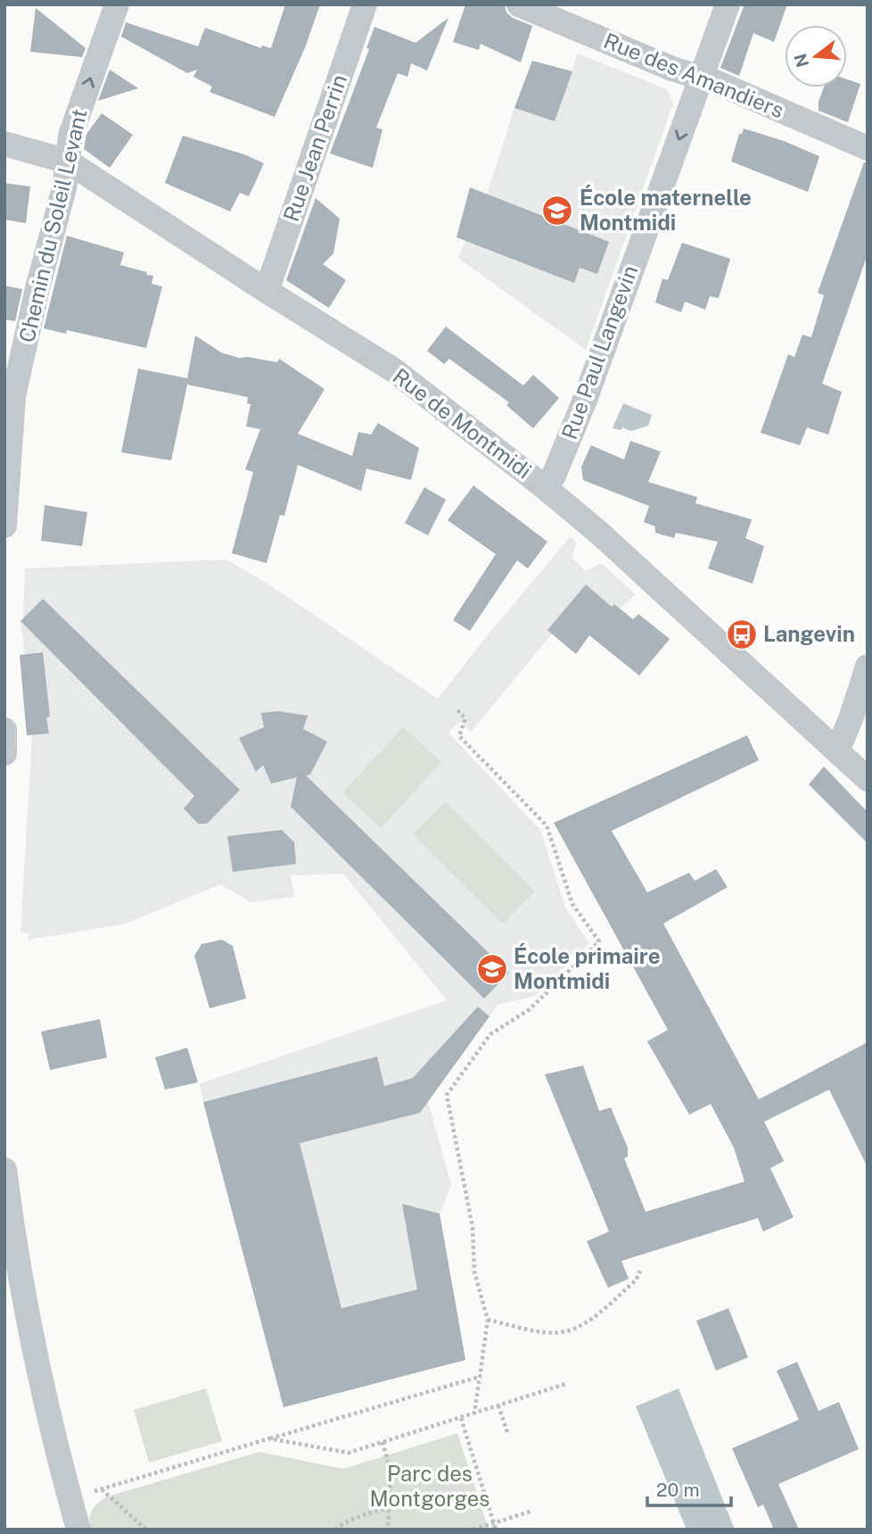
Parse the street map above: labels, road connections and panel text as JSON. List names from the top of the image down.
{
  "streets": {
    "street": [
      "Rue des Amandiers",
      "Rue Jean Perrin",
      "Chemin du Soleil Levant",
      "Rue Paul Langevin",
      "Rue de Montmidi"
    ]
  },
  "crossings": [
    ["Rue des Amandiers", "Rue Paul Langevin"],
    ["Rue Jean Perrin", "Rue de Montmidi"],
    ["Chemin du Soleil Levant", "Rue de Montmidi"],
    ["Rue Paul Langevin", "Rue de Montmidi"]
  ],
  "one_way": ["Rue Paul Langevin"],
  "parks": ["Parc des Montgorges"],
  "places": {
    "school or university": ["École maternelle Montmidi", "École primaire Montmidi"],
    "bus stop": ["Langevin"]
  },
  "scale_bar": "20 m",
  "north": "left"
}
